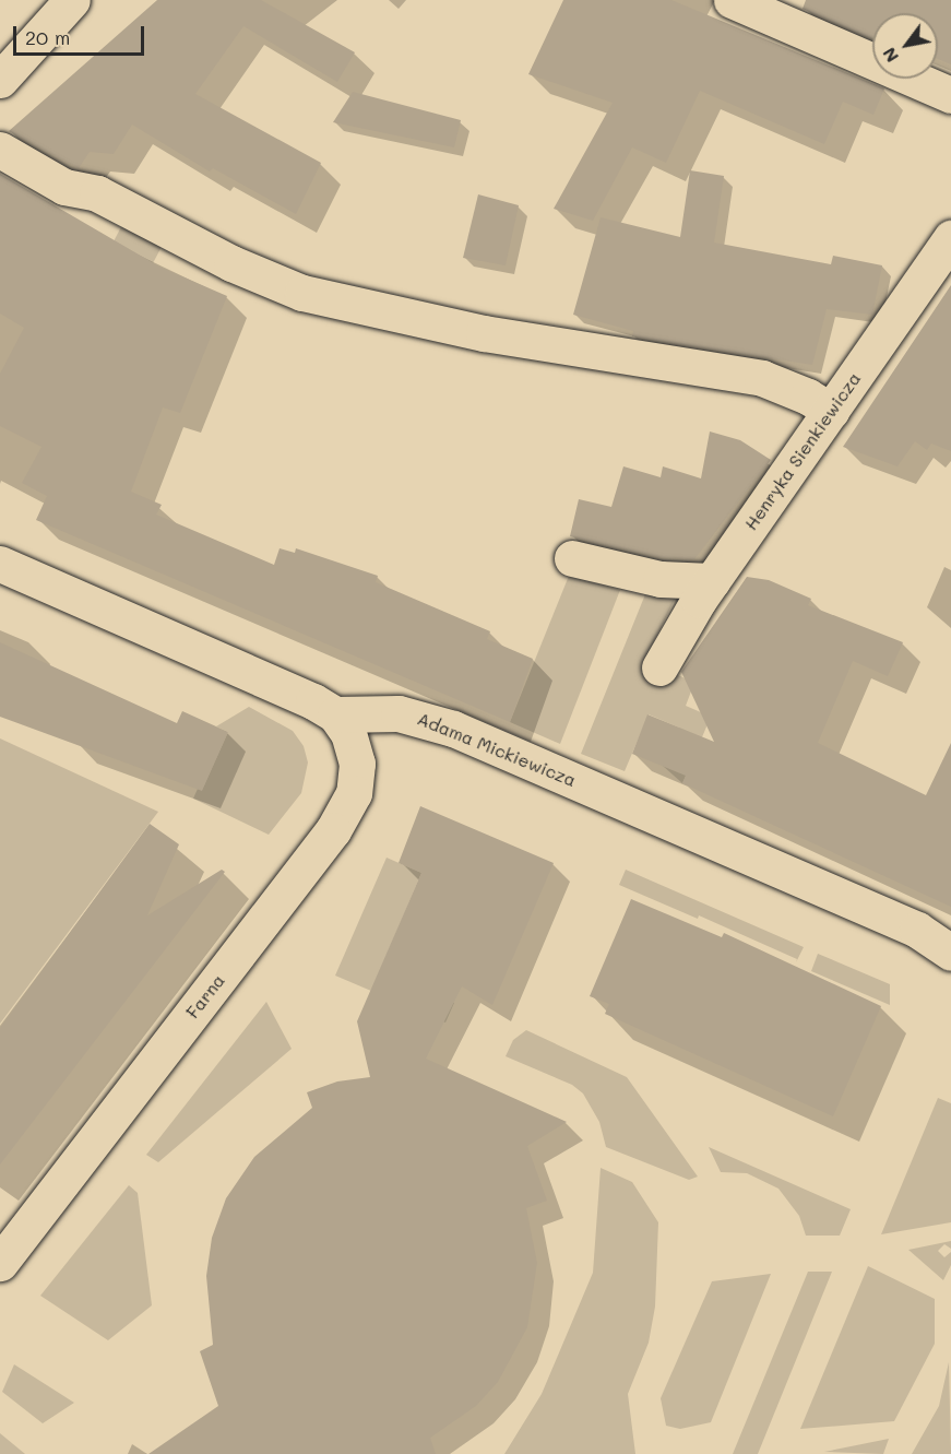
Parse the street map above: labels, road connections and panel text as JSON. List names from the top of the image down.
{
  "streets": {
    "street": ["Henryka Sienkiewicza", "Adama Mickiewicza", "Farna"]
  },
  "crossings": [
    ["Adama Mickiewicza", "Farna"]
  ],
  "scale_bar": "20 m",
  "north": "bottom left"
}
